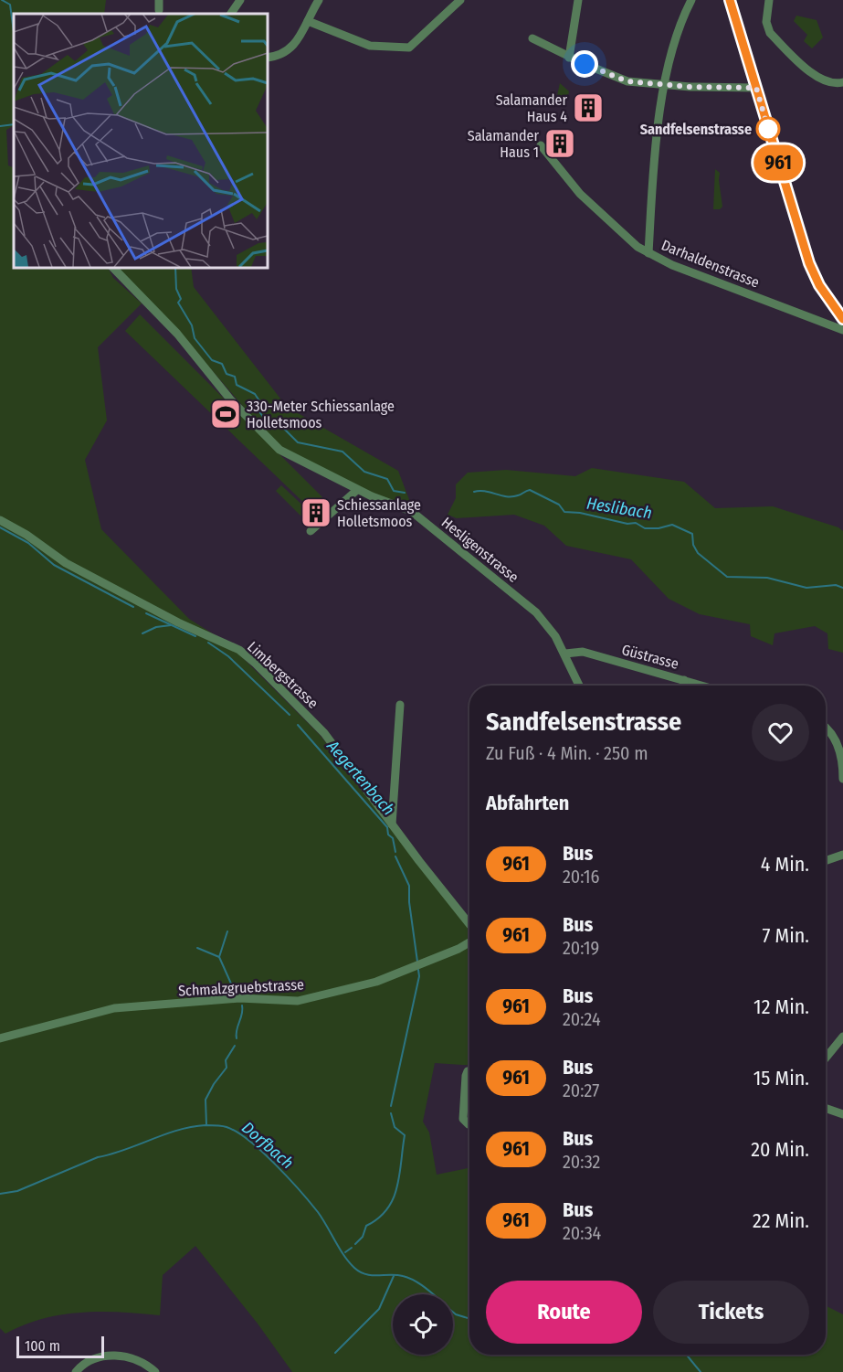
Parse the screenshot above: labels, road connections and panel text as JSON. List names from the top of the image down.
{
  "streets": {
    "street": [
      "Darhaldenstrasse",
      "Hesligenstrasse",
      "Güstrasse",
      "Limbergstrasse",
      "Schmalzgruebstrasse"
    ]
  },
  "crossings": [
    ["Hesligenstrasse", "Güstrasse"]
  ],
  "water": ["Heslibach", "Aegertenbach", "Dorfbach"],
  "places": {
    "building": ["Salamander Haus 4", "Salamander Haus 1", "Schiessanlage Holletsmoos"],
    "other": ["Sandfelsenstrasse"],
    "sports": ["330-Meter Schiessanlage Holletsmoos"]
  },
  "lines": ["bus line 961"],
  "scale_bar": "100 m",
  "page": {
    "on_map": "961",
    "heading": [
      ["Sandfelsenstrasse", "Zu Fuß · 4 Min. · 250 m"],
      "Abfahrten"
    ],
    "list": [
      {
        "mark": "961",
        "name": "Bus",
        "note": "20:16",
        "value": "4 Min."
      },
      {
        "mark": "961",
        "name": "Bus",
        "note": "20:19",
        "value": "7 Min."
      },
      {
        "mark": "961",
        "name": "Bus",
        "note": "20:24",
        "value": "12 Min."
      },
      {
        "mark": "961",
        "name": "Bus",
        "note": "20:27",
        "value": "15 Min."
      },
      {
        "mark": "961",
        "name": "Bus",
        "note": "20:32",
        "value": "20 Min."
      },
      {
        "mark": "961",
        "name": "Bus",
        "note": "20:34",
        "value": "22 Min."
      }
    ],
    "buttons": ["Route", "Tickets"],
    "scale": "100 m"
  }
}
